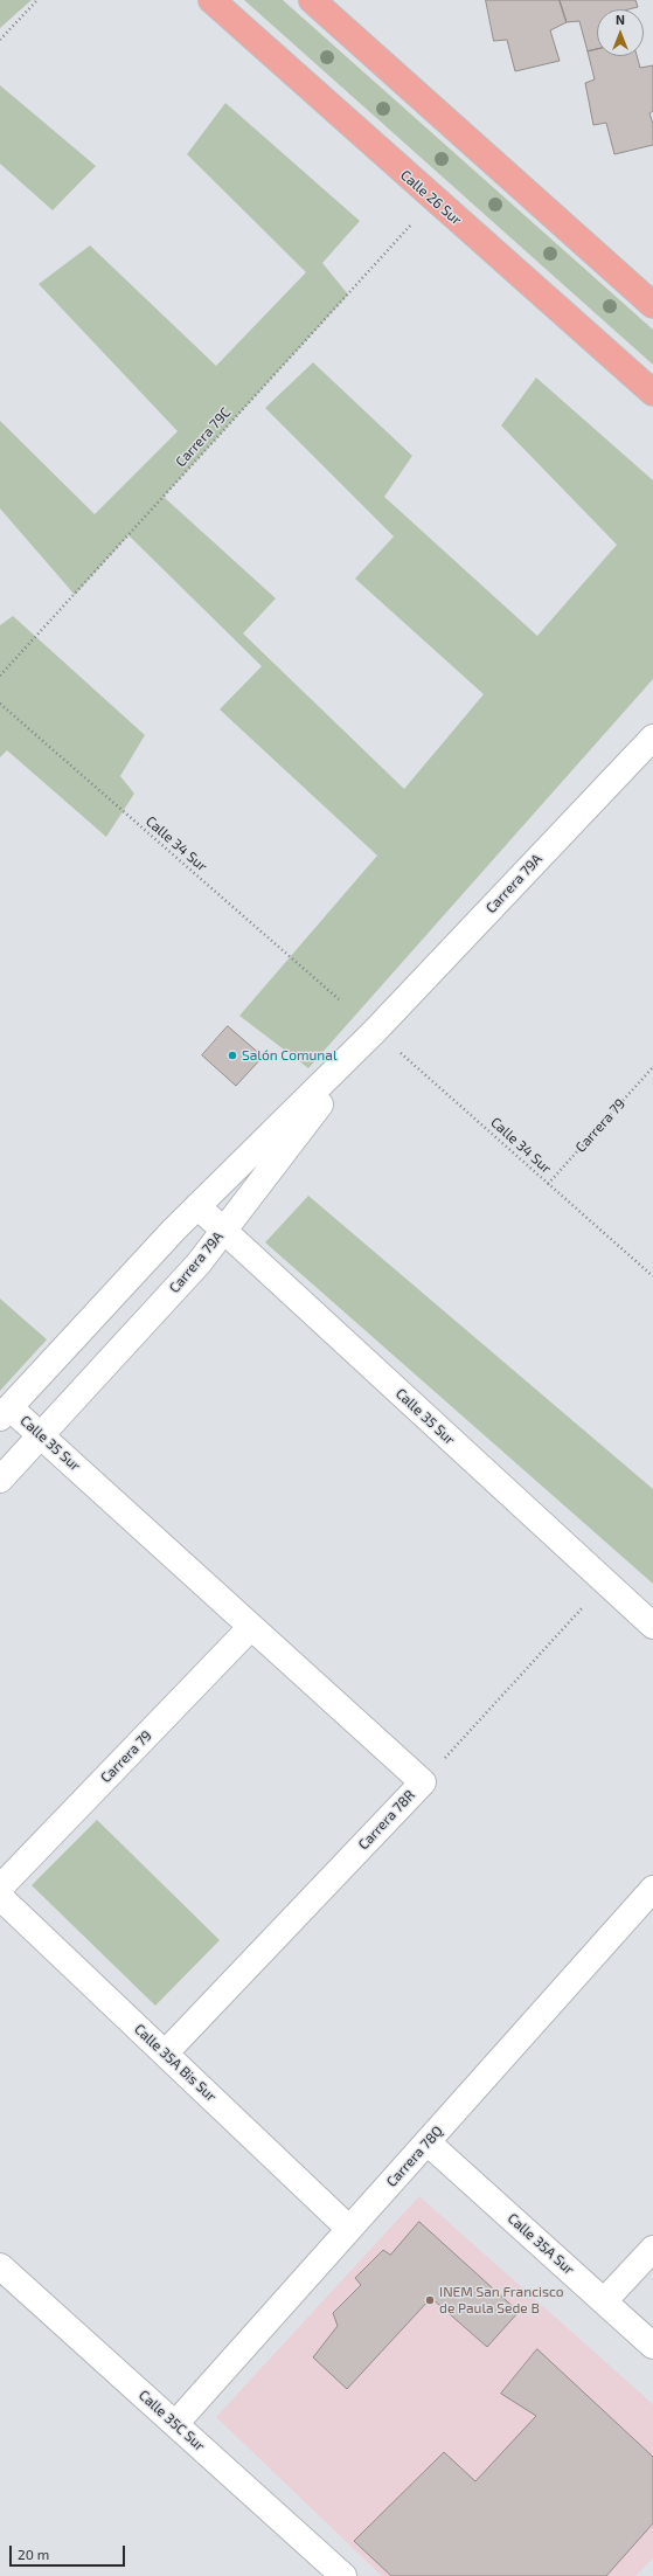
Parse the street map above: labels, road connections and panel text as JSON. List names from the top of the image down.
{
  "streets": {
    "main road": ["Calle 26 Sur"],
    "street": [
      "Carrera 79A",
      "Carrera 79",
      "Calle 35 Sur",
      "Carrera 78R",
      "Calle 35A Bis Sur",
      "Carrera 78Q",
      "Calle 35A Sur",
      "Calle 35C Sur"
    ],
    "path": ["Carrera 79C", "Calle 34 Sur"]
  },
  "crossings": [
    ["Calle 34 Sur", "Carrera 79A"],
    ["Calle 34 Sur", "Carrera 79"],
    ["Carrera 79A", "Calle 35 Sur"],
    ["Carrera 79", "Calle 35 Sur"],
    ["Calle 35 Sur", "Carrera 78R"],
    ["Carrera 78R", "Calle 35A Bis Sur"],
    ["Calle 35A Bis Sur", "Carrera 78Q"],
    ["Carrera 78Q", "Calle 35A Sur"],
    ["Carrera 78Q", "Calle 35C Sur"]
  ],
  "places": ["Salón Comunal", "INEM San Francisco de Paula Sede B"],
  "scale_bar": "20 m",
  "north": "top"
}
